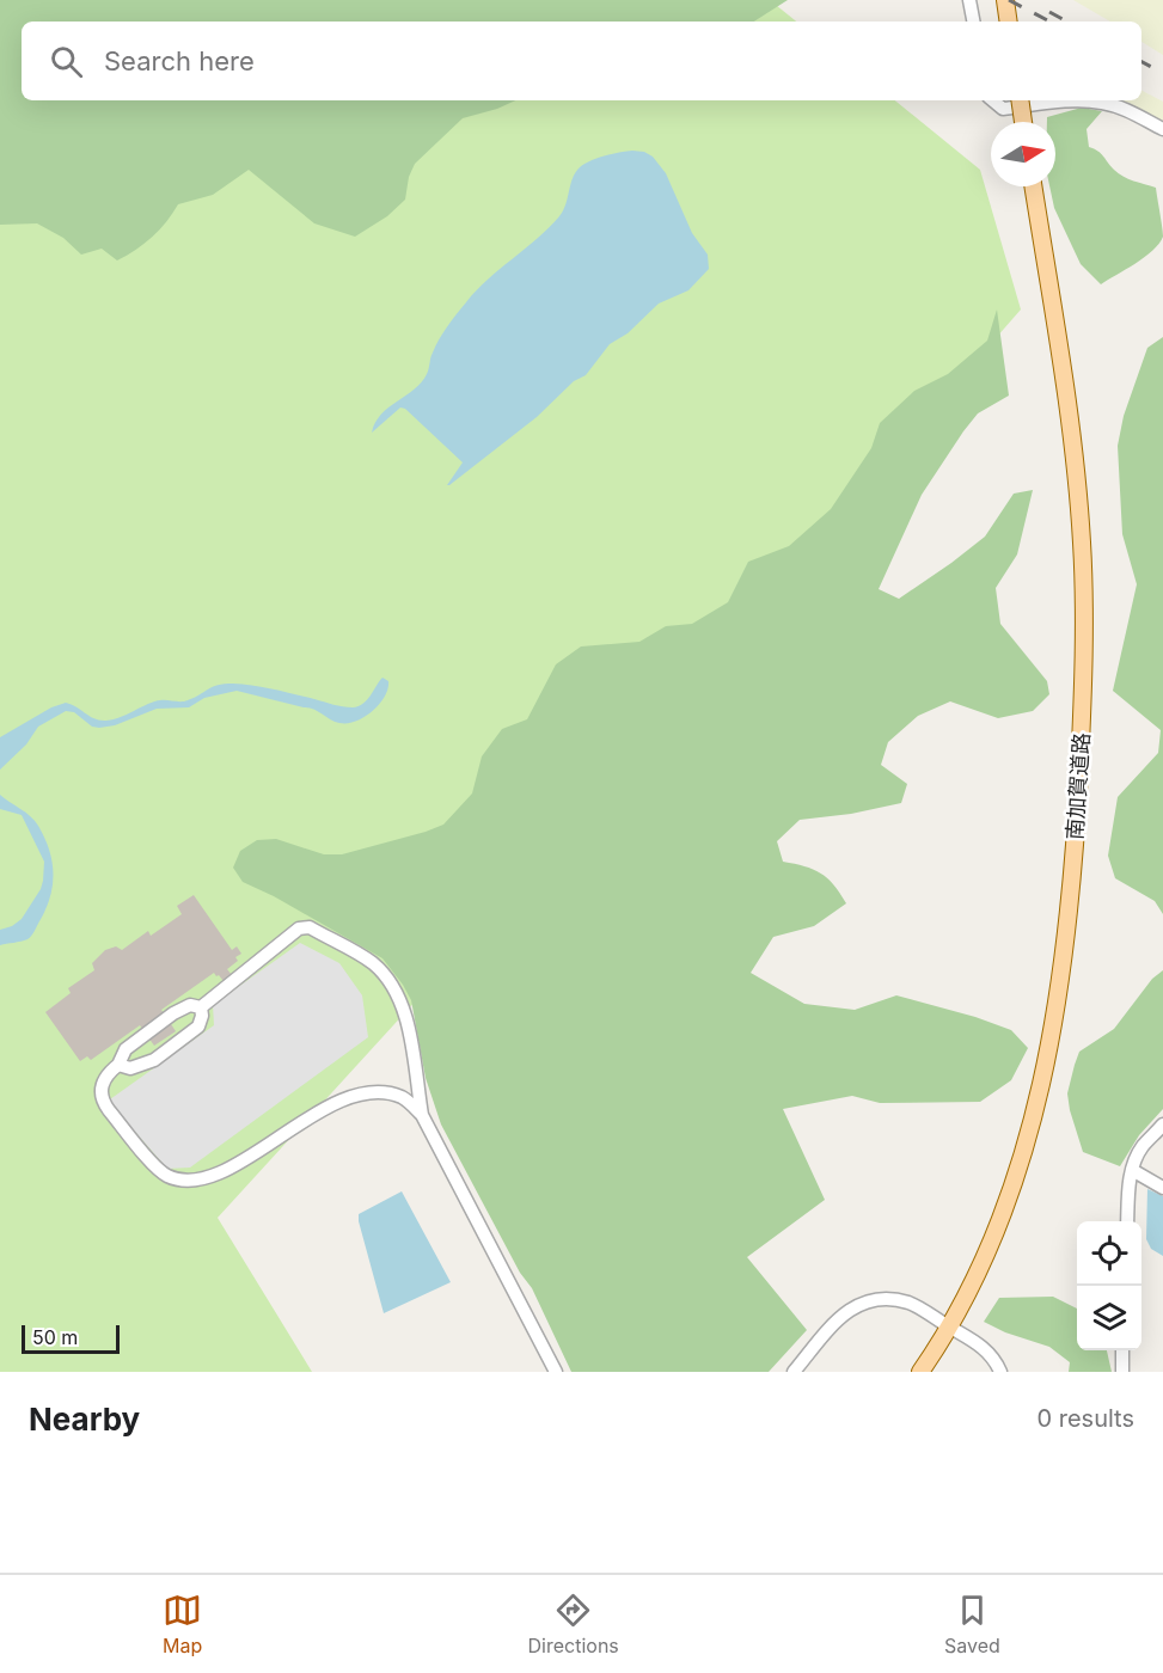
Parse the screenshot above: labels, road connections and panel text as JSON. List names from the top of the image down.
{
  "streets": {
    "main road": ["南加賀道路"]
  },
  "scale_bar": "50 m",
  "north": "right",
  "page": {
    "search": "Search here",
    "scale": "50 m",
    "heading": ["Nearby", "0 results"],
    "nav": ["Map", "Directions", "Saved"]
  }
}
